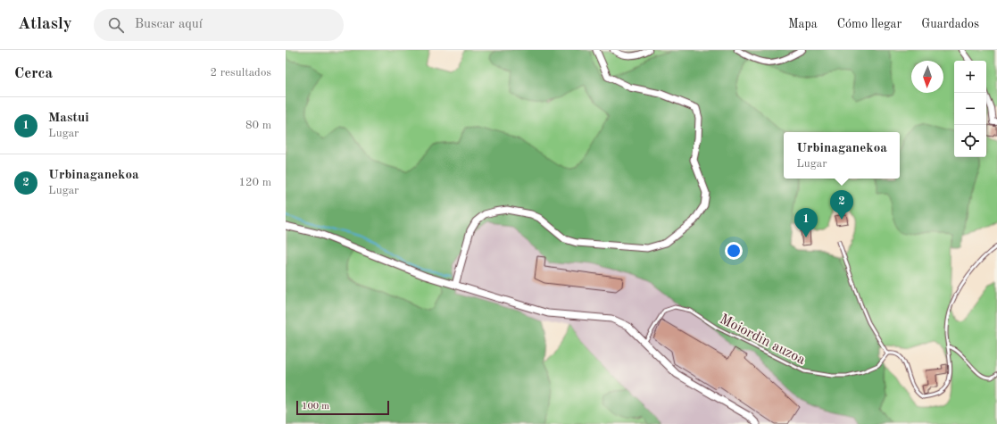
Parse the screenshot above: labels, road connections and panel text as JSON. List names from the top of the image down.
{
  "streets": {
    "lane": ["Moiordin auzoa"]
  },
  "scale_bar": "100 m",
  "north": "bottom",
  "page": {
    "header": "Atlasly",
    "search": "Buscar aquí",
    "nav": ["Mapa", "Cómo llegar", "Guardados"],
    "heading": ["Cerca", "2 resultados"],
    "map_buttons": ["+", "−"],
    "list": [
      {
        "mark": "1",
        "name": "Mastui",
        "note": "Lugar",
        "value": "80 m"
      },
      {
        "mark": "2",
        "name": "Urbinaganekoa",
        "note": "Lugar",
        "value": "120 m"
      }
    ],
    "popup": ["Urbinaganekoa", "Lugar"],
    "pins": ["2", "1"],
    "scale": "100 m"
  }
}
